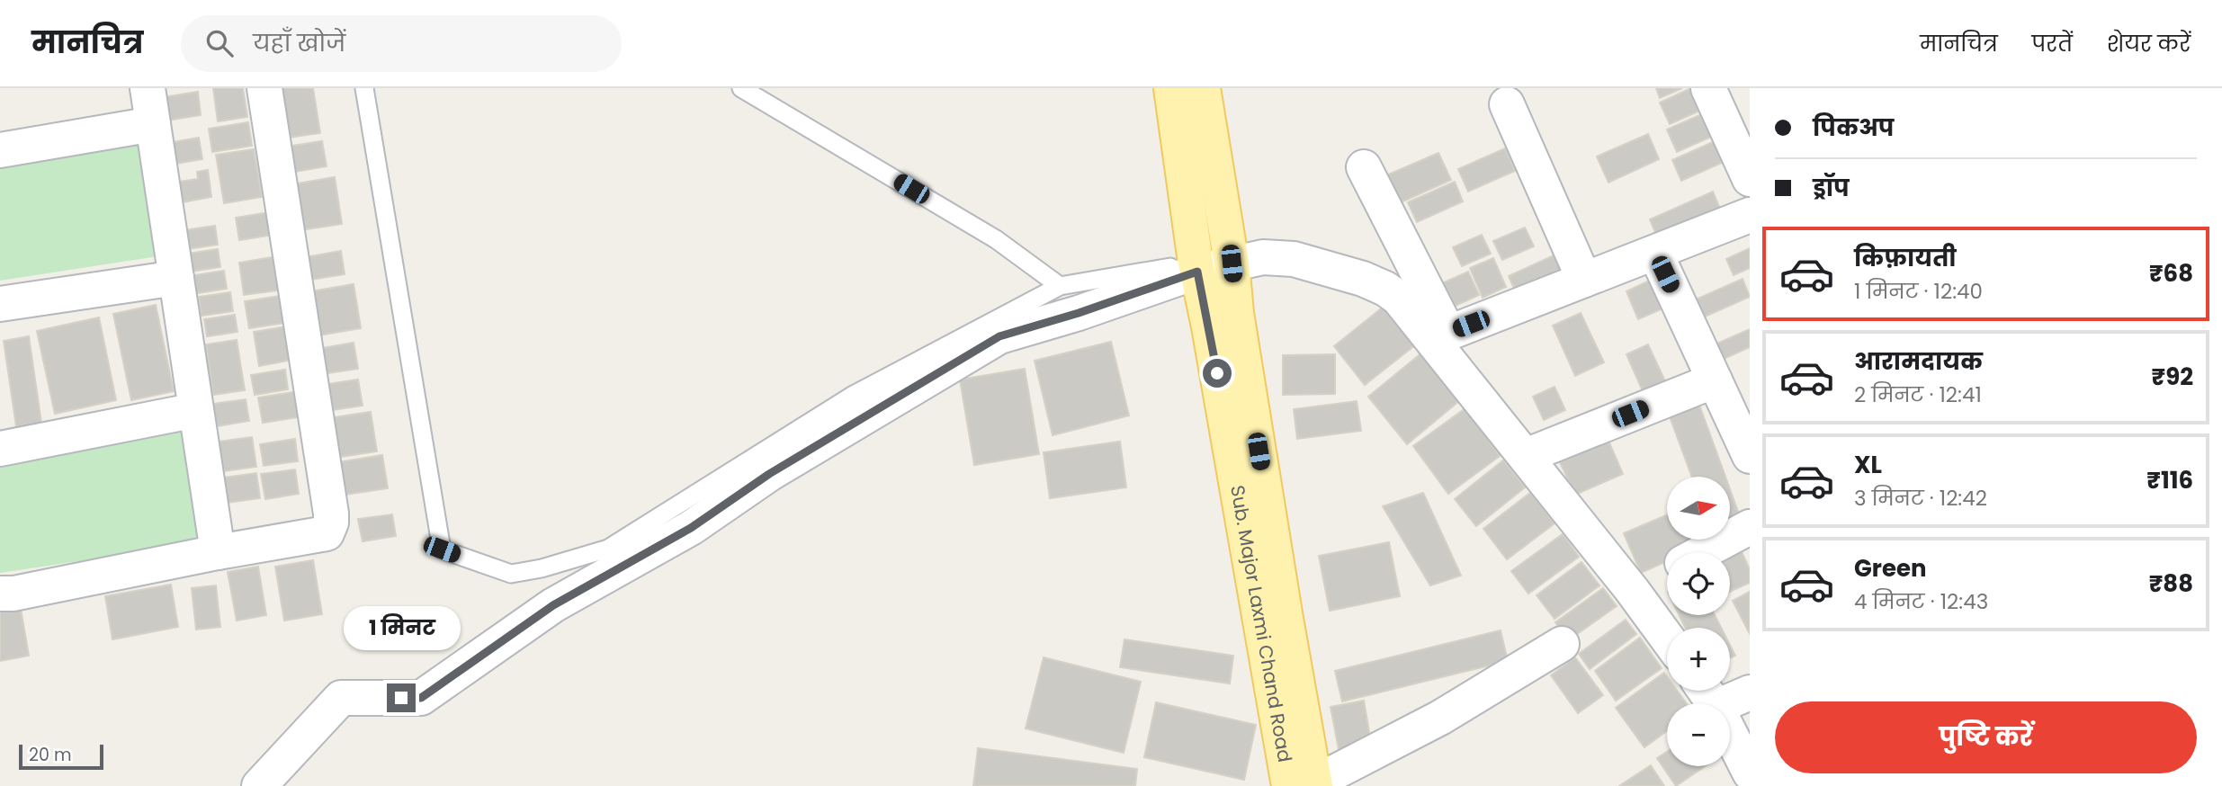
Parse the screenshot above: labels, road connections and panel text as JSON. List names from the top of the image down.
{
  "streets": {
    "main road": ["Sub. Major Laxmi Chand Road"]
  },
  "scale_bar": "20 m",
  "north": "right",
  "page": {
    "header": "मानचित्र",
    "search": "यहाँ खोजें",
    "nav": ["मानचित्र", "परतें", "शेयर करें"],
    "banner": ["पिकअप", "ड्रॉप"],
    "list": [
      {
        "name": "किफ़ायती",
        "note": "1 मिनट · 12:40",
        "value": "₹68"
      },
      {
        "name": "आरामदायक",
        "note": "2 मिनट · 12:41",
        "value": "₹92"
      },
      {
        "name": "XL",
        "note": "3 मिनट · 12:42",
        "value": "₹116"
      },
      {
        "name": "Green",
        "note": "4 मिनट · 12:43",
        "value": "₹88"
      }
    ],
    "map_buttons": ["+", "−"],
    "bubble": "1 मिनट",
    "buttons": "पुष्टि करें",
    "scale": "20 m"
  }
}
